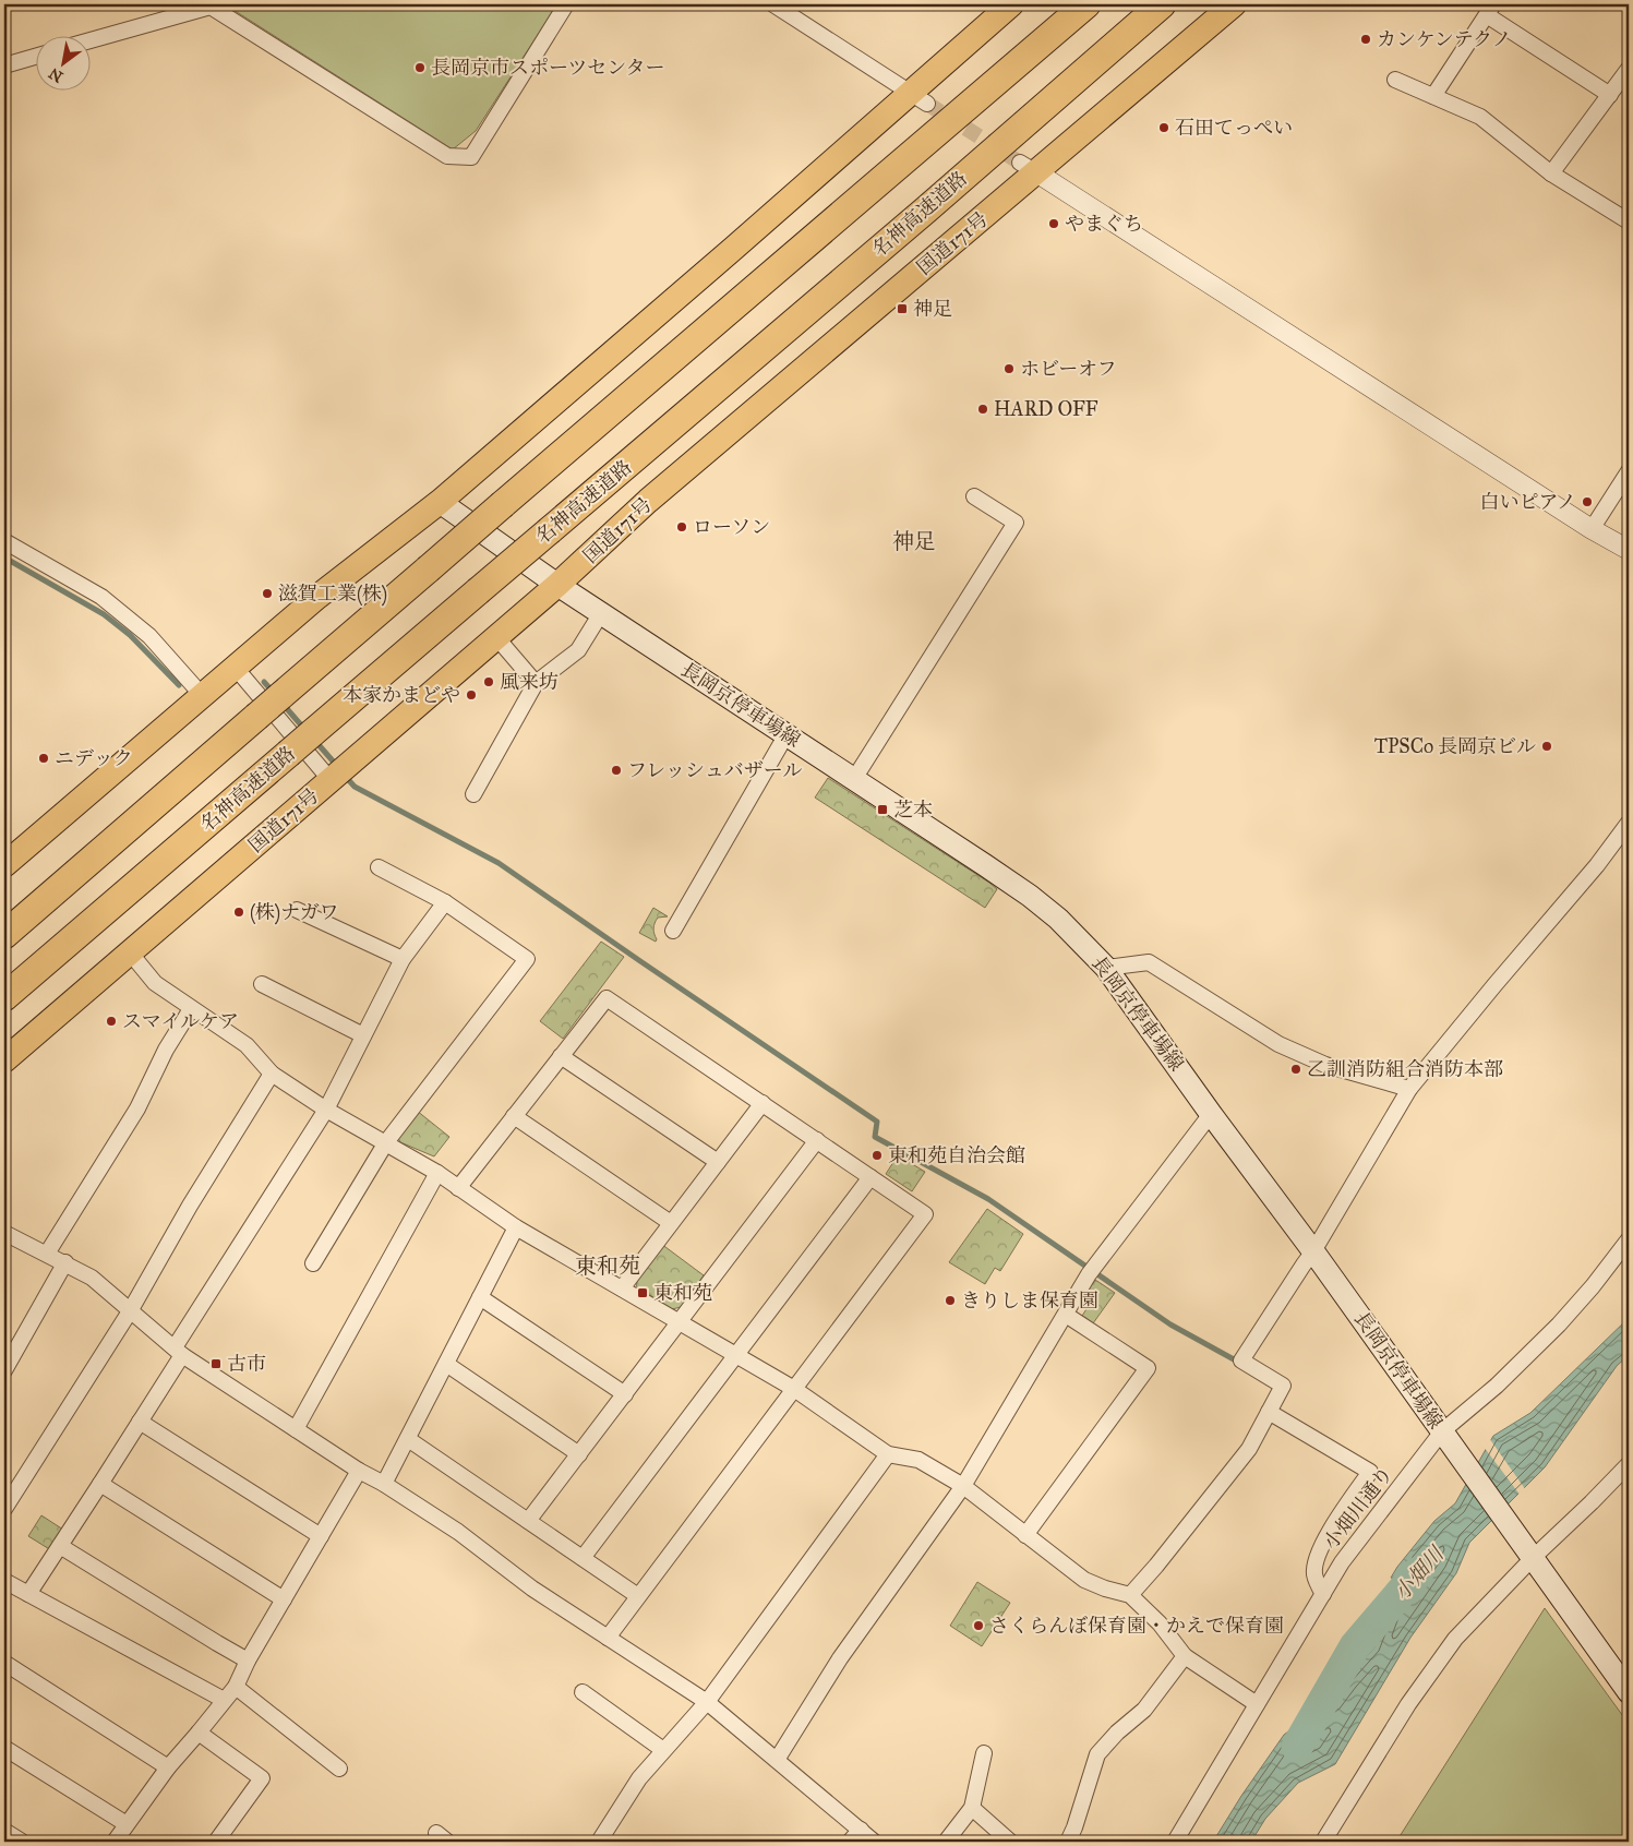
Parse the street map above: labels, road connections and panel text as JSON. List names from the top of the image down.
{
  "streets": {
    "highway": ["名神高速道路", "国道171号"],
    "main road": ["長岡京停車場線"],
    "street": ["小畑川通り"]
  },
  "crossings": [
    ["国道171号", "長岡京停車場線"],
    ["長岡京停車場線", "小畑川通り"]
  ],
  "districts": ["神足", "東和苑"],
  "water": ["小畑川"],
  "places": {
    "other": [
      "カンケンテクノ",
      "長岡京市スポーツセンター",
      "石田てっぺい",
      "やまぐち",
      "ホビーオフ",
      "HARD OFF",
      "白いピアノ",
      "ローソン",
      "滋賀工業(株)",
      "風来坊",
      "本家かまどや",
      "TPSCo 長岡京ビル",
      "ニデック",
      "フレッシュバザール",
      "(株)ナガワ",
      "スマイルケア",
      "乙訓消防組合消防本部",
      "東和苑自治会館",
      "きりしま保育園",
      "さくらんぼ保育園・かえで保育園"
    ],
    "transit": [
      "神足",
      "芝本",
      "東和苑",
      "古市"
    ]
  },
  "north": "bottom left"
}
